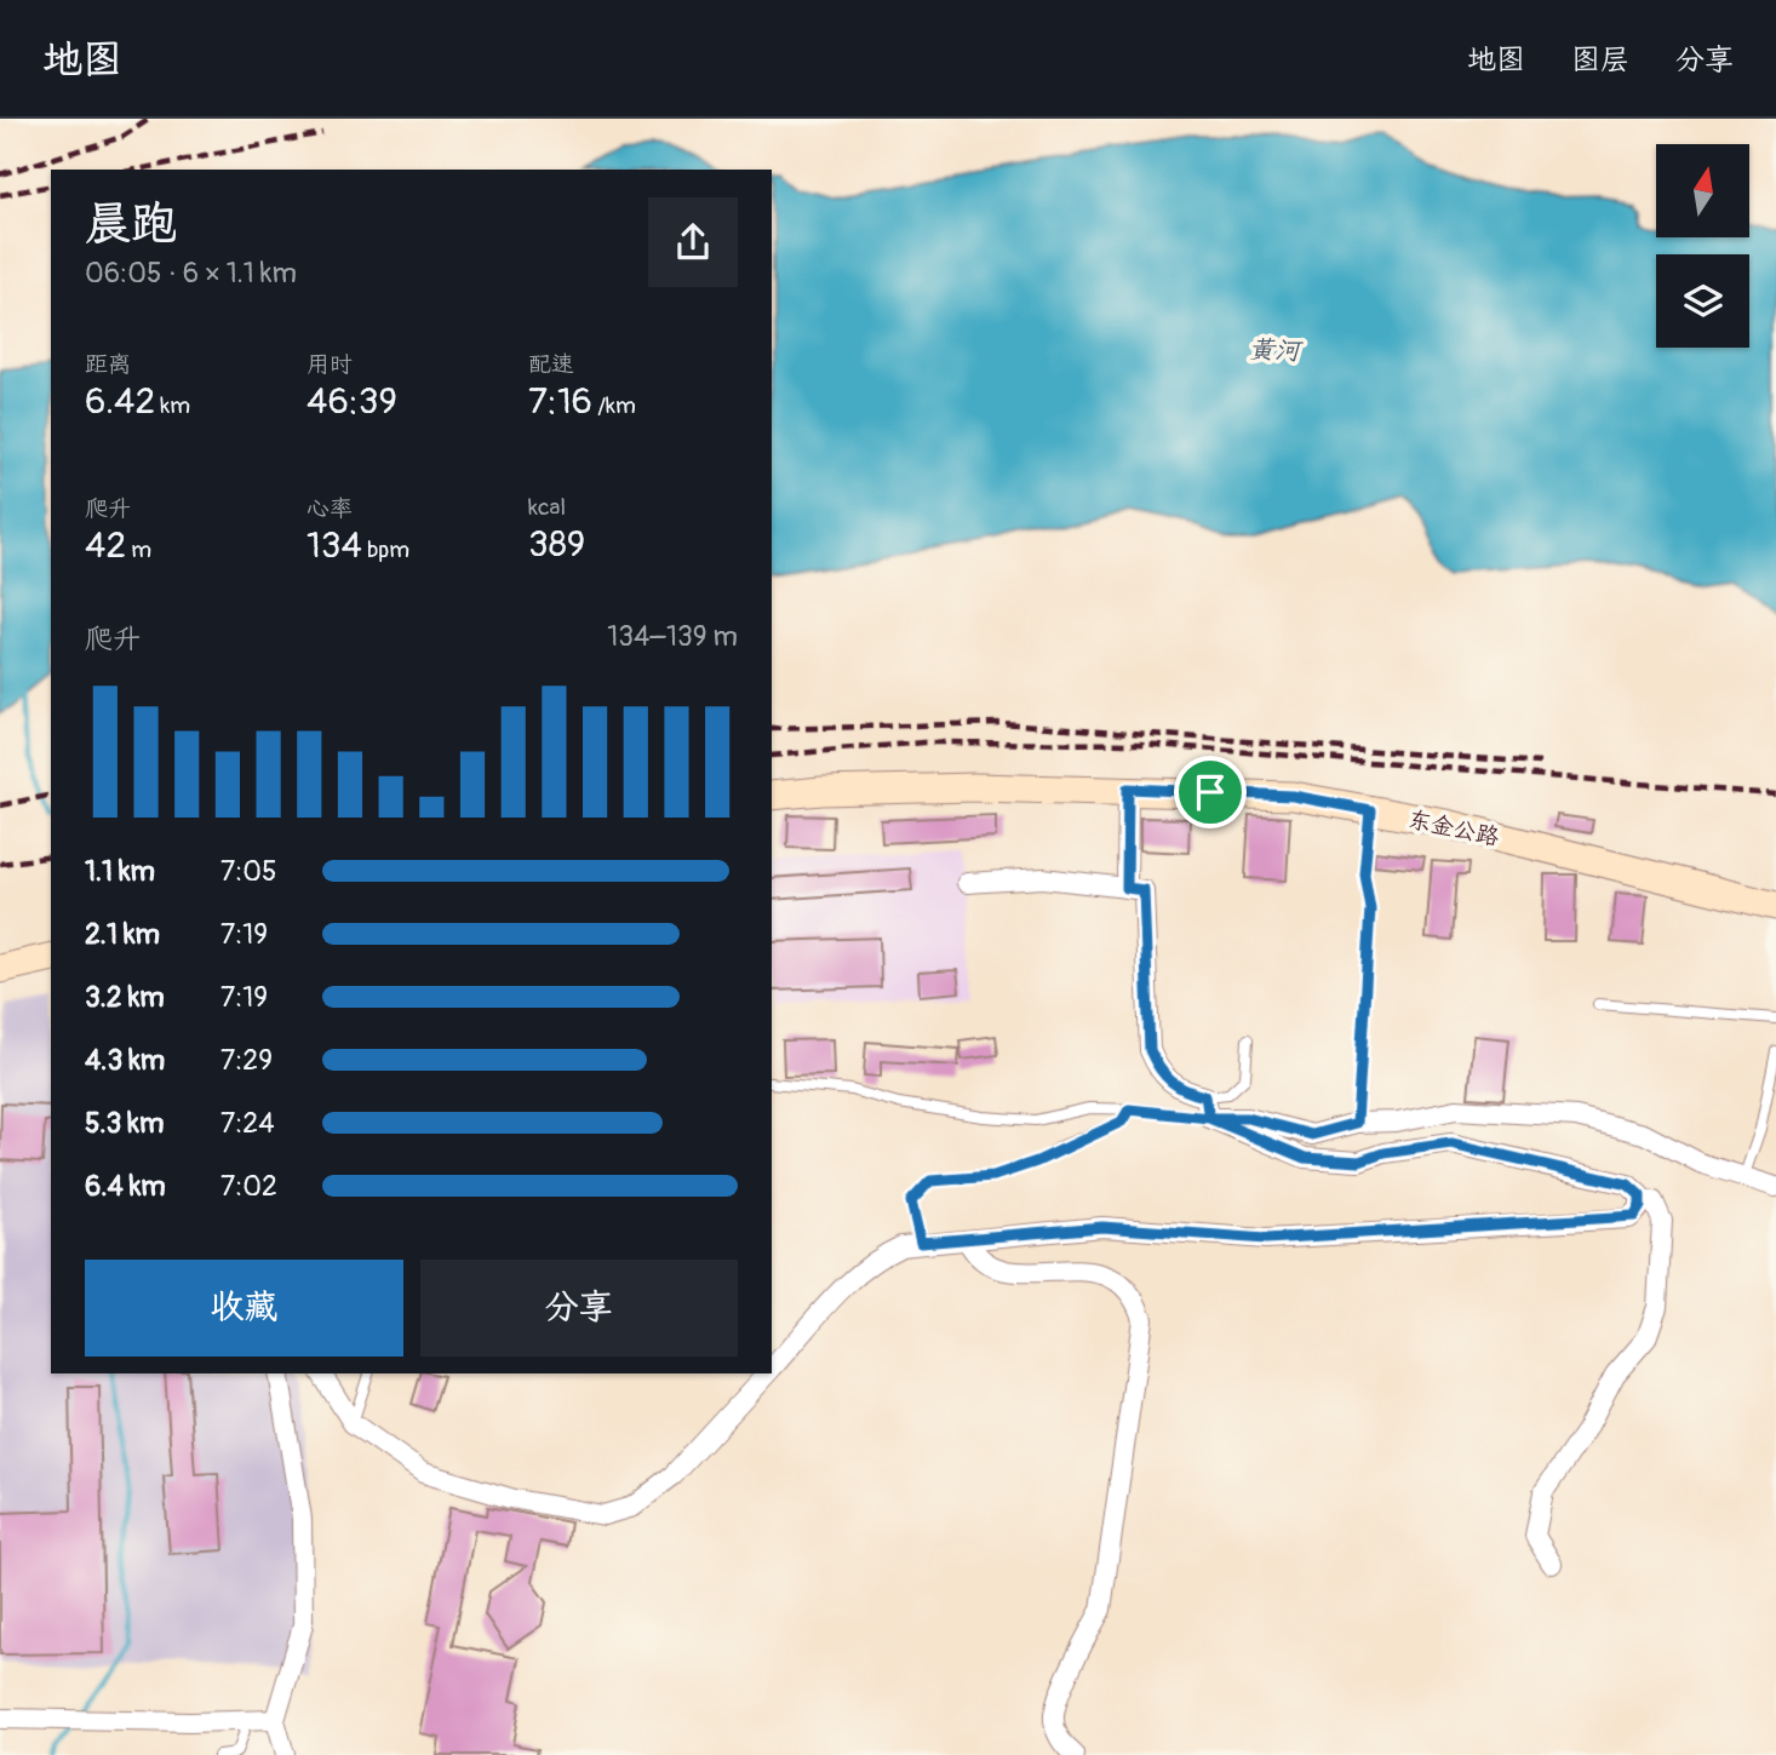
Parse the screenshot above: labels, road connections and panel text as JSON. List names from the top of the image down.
{
  "streets": {
    "main road": ["东金公路"]
  },
  "water": ["黄河"],
  "north": "top",
  "page": {
    "header": "地图",
    "nav": ["地图", "图层", "分享"],
    "heading": ["晨跑", "06:05 · 6 × 1.1 km"],
    "stats": [
      ["距离", "6.42 km"],
      ["用时", "46:39"],
      ["配速", "7:16 /km"],
      ["爬升", "42 m"],
      ["心率", "134 bpm"],
      ["kcal", "389"]
    ],
    "chart": ["爬升", "134–139 m"],
    "list": [
      {
        "name": "1.1 km",
        "note": "7:05"
      },
      {
        "name": "2.1 km",
        "note": "7:19"
      },
      {
        "name": "3.2 km",
        "note": "7:19"
      },
      {
        "name": "4.3 km",
        "note": "7:29"
      },
      {
        "name": "5.3 km",
        "note": "7:24"
      },
      {
        "name": "6.4 km",
        "note": "7:02"
      }
    ],
    "buttons": ["收藏", "分享"]
  }
}
